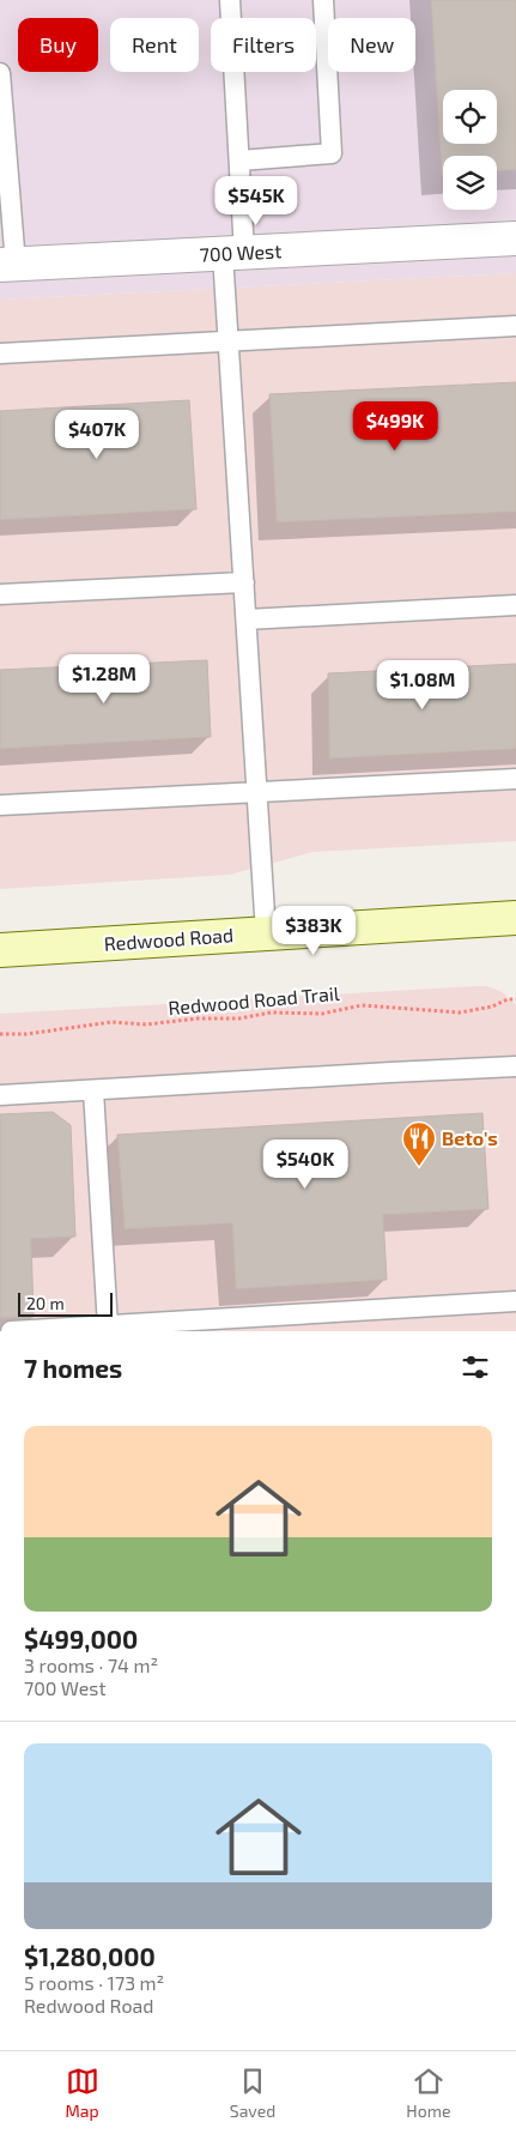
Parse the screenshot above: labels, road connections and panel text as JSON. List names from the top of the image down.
{
  "streets": {
    "main road": ["Redwood Road"],
    "street": ["700 West"],
    "path": ["Redwood Road Trail"]
  },
  "places": {
    "restaurant": ["Beto's"]
  },
  "scale_bar": "20 m",
  "page": {
    "chip": [
      "Buy",
      "Rent",
      "Filters",
      "New"
    ],
    "price": [
      "$545K",
      "$499K",
      "$407K",
      "$1.28M",
      "$1.08M",
      "$383K",
      "$540K"
    ],
    "scale": "20 m",
    "heading": "7 homes",
    "list": [
      {
        "name": "$499,000",
        "note": "3 rooms · 74 m² · 700 West"
      },
      {
        "name": "$1,280,000",
        "note": "5 rooms · 173 m² · Redwood Road"
      }
    ],
    "tabs": ["Map", "Saved", "Home"]
  }
}
